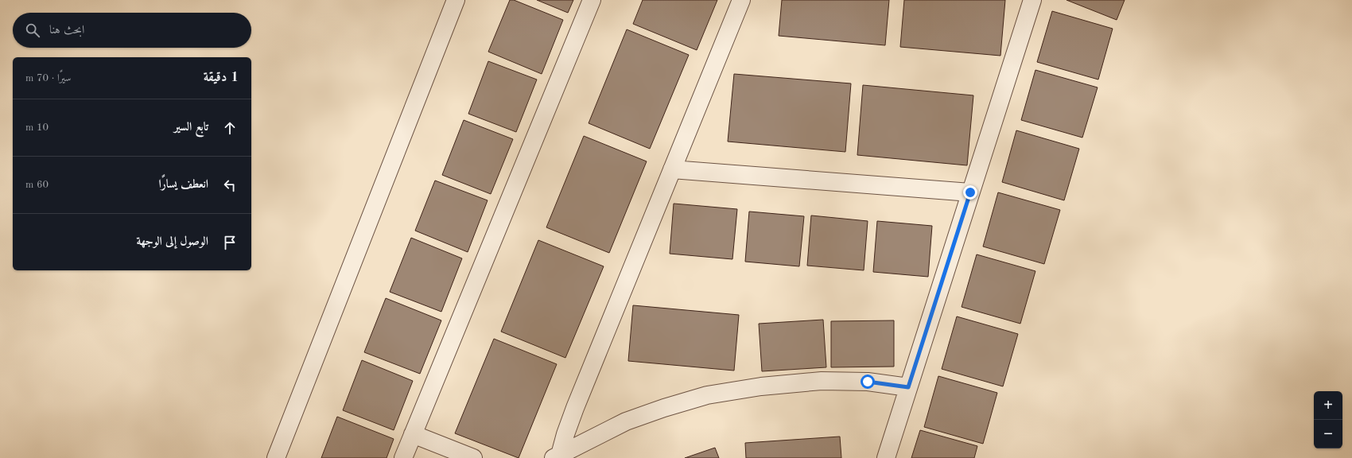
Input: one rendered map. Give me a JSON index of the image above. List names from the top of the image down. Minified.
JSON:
{"page":{"search":"ابحث هنا","heading":["1 دقيقة","سيرًا · 70 m"],"list":[["تابع السير","10 m"],["انعطف يسارًا","60 m"],"الوصول إلى الوجهة"],"map_buttons":["+","−"]}}
